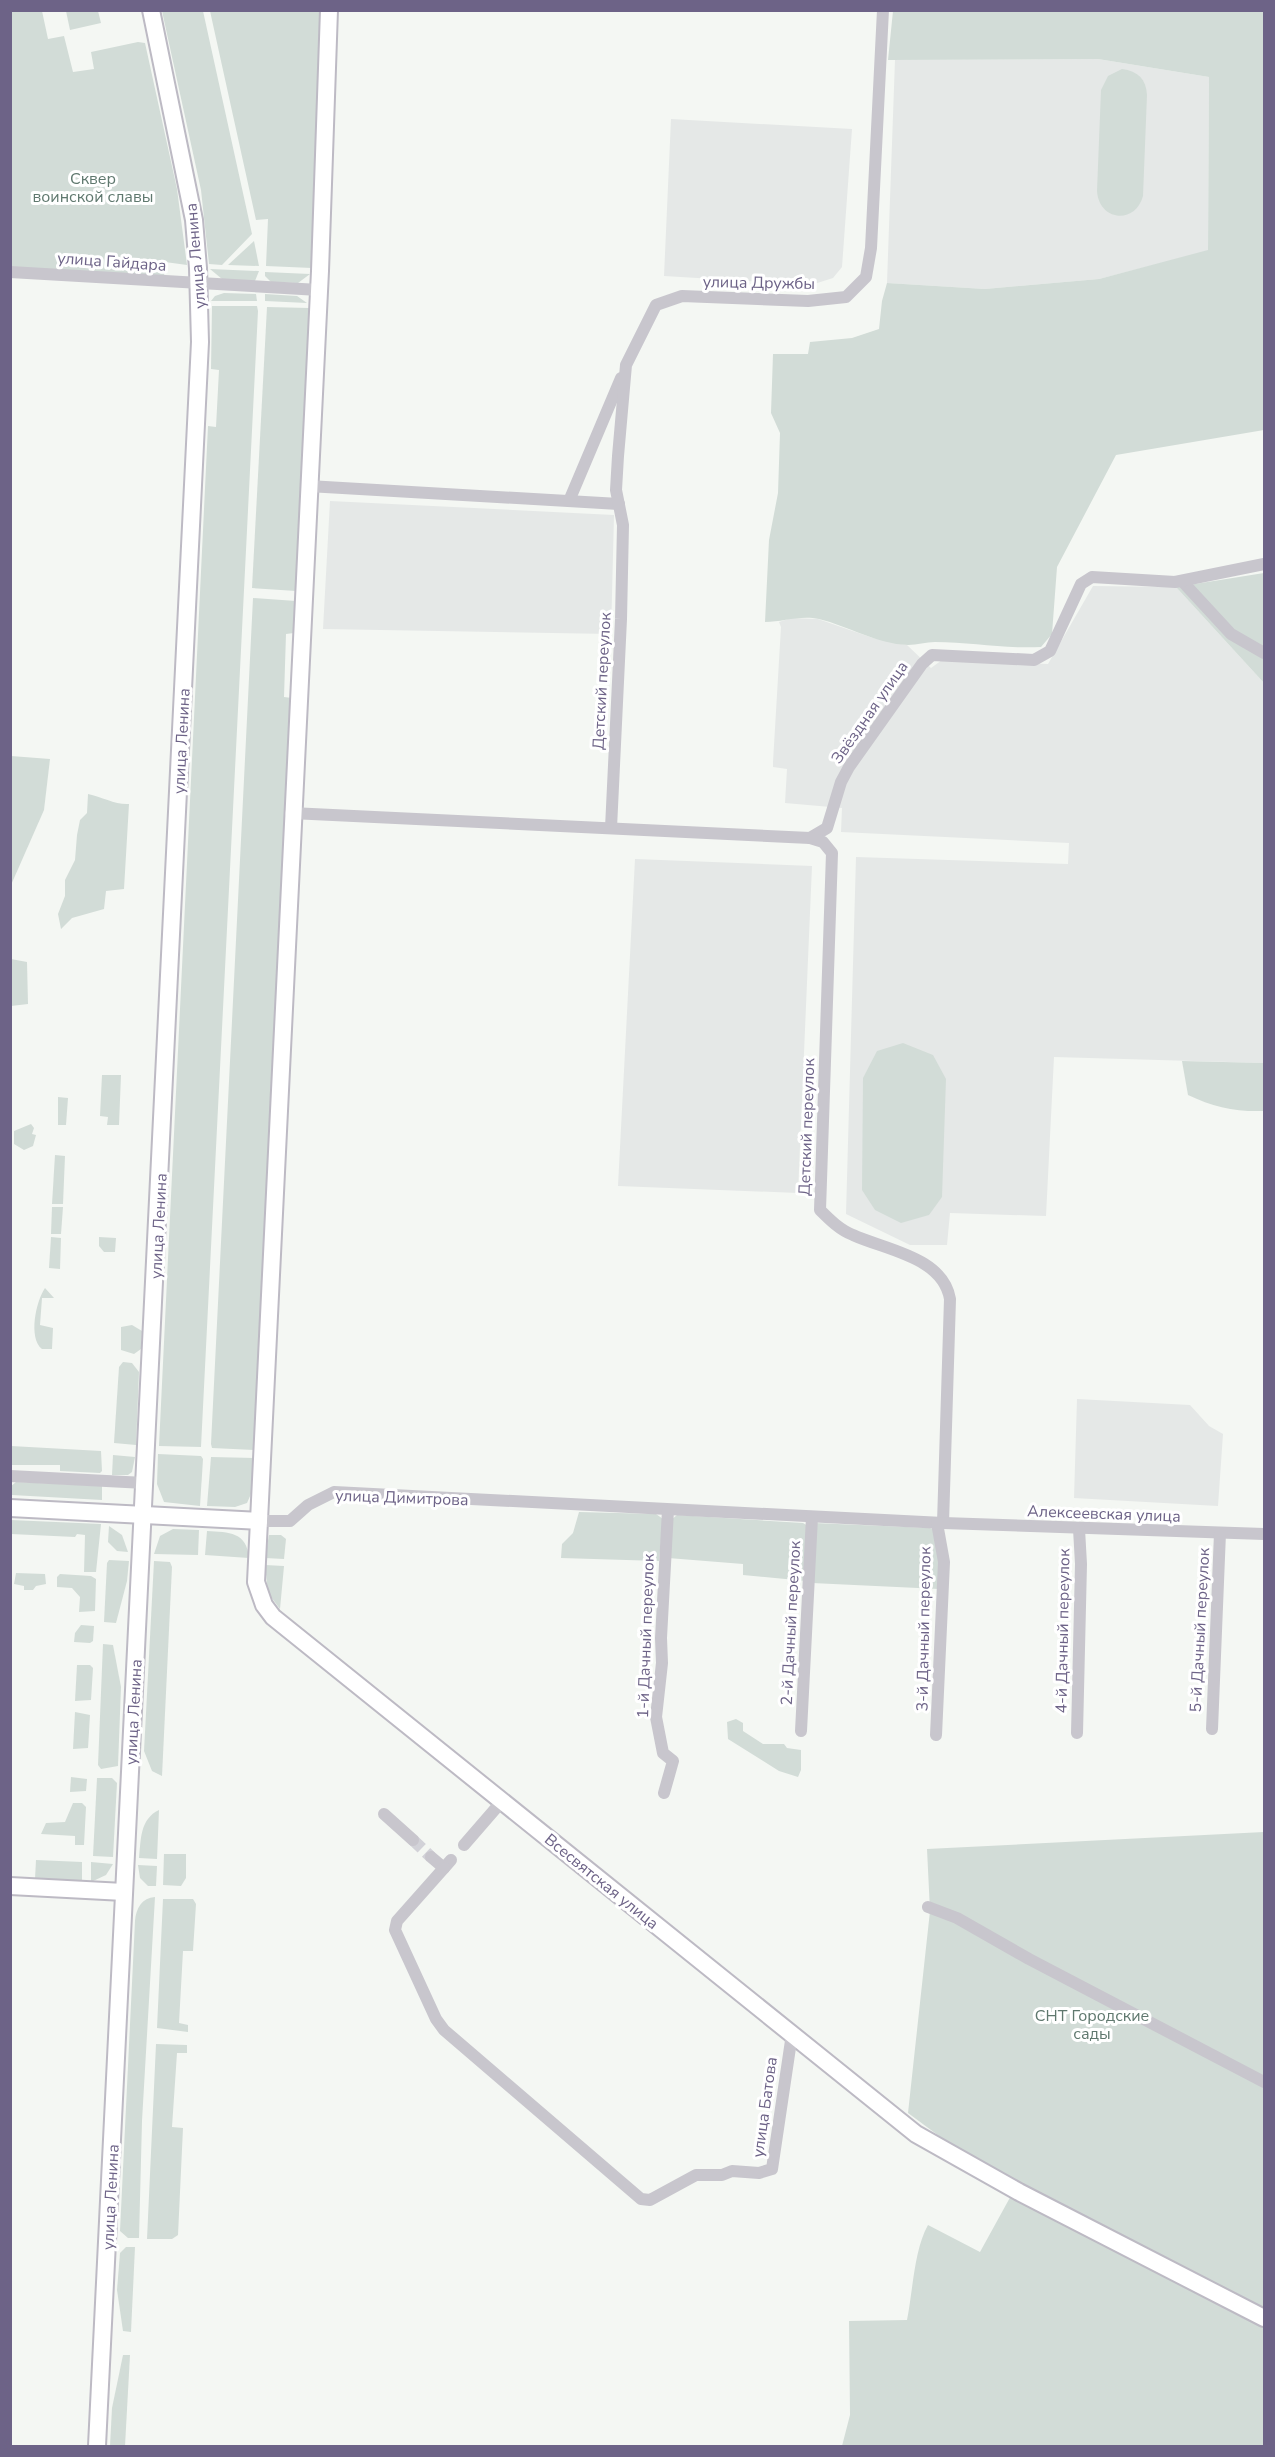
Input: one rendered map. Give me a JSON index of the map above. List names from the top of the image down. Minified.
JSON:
{"streets":{"street":["улица Ленина","улица Гайдара","улица Дружбы","Детский переулок","Звёздная улица","улица Димитрова","Алексеевская улица","2-й Дачный переулок","3-й Дачный переулок","5-й Дачный переулок","4-й Дачный переулок","1-й Дачный переулок","Всесвятская улица","улица Батова"]},"crossings":[["улица Ленина","улица Гайдара"],["улица Гайдара","Всесвятская улица"],["улица Дружбы","Детский переулок"],["Детский переулок","Звёздная улица"],["Детский переулок","Алексеевская улица"],["Детский переулок","3-й Дачный переулок"],["улица Димитрова","1-й Дачный переулок"],["улица Димитрова","Всесвятская улица"],["Алексеевская улица","3-й Дачный переулок"],["Алексеевская улица","5-й Дачный переулок"],["Алексеевская улица","4-й Дачный переулок"],["Всесвятская улица","улица Батова"]],"parks":["Сквер воинской славы","СНТ Городские сады"]}
